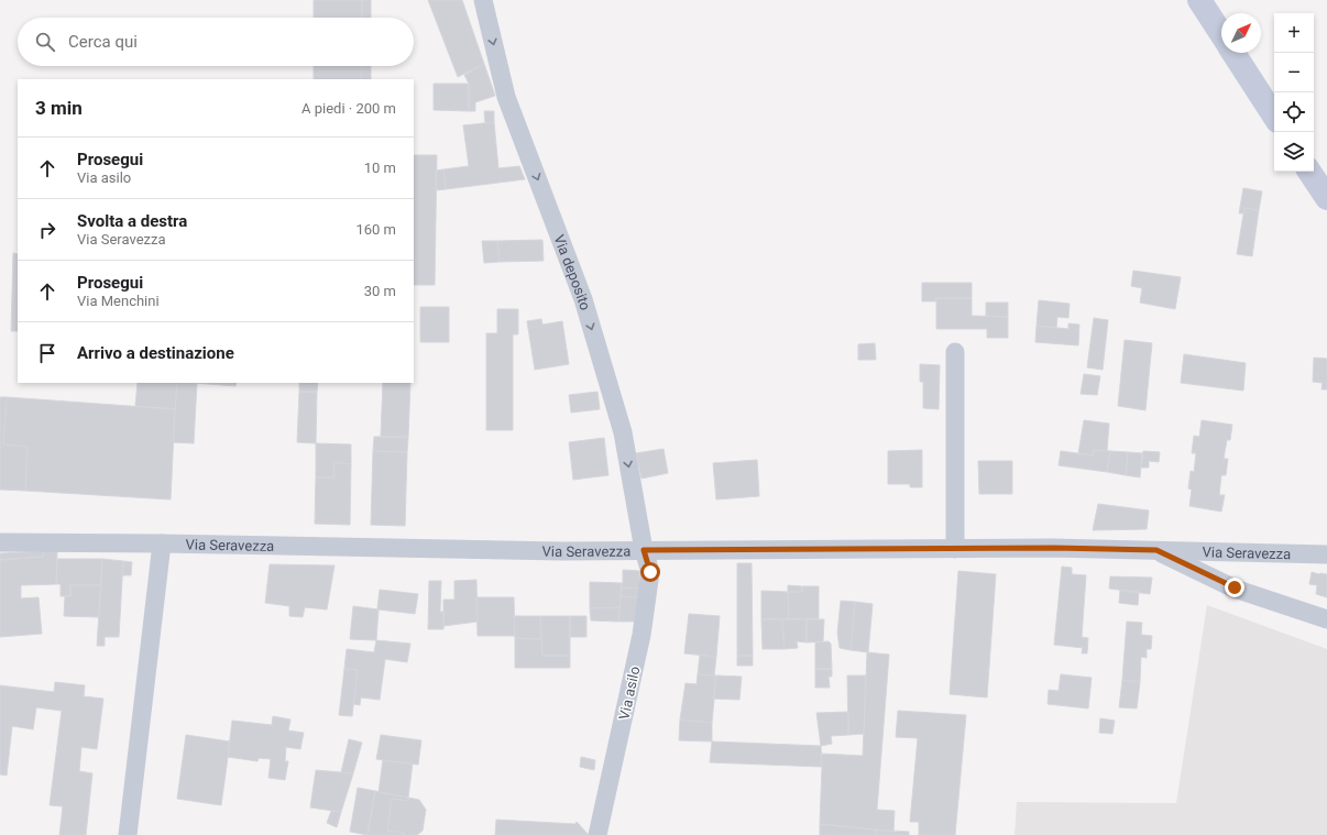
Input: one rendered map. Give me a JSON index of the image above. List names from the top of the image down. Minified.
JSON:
{"streets":{"street":["Via deposito","Via Seravezza","Via asilo"]},"crossings":[["Via deposito","Via Seravezza"],["Via deposito","Via asilo"],["Via Seravezza","Via asilo"]],"one_way":["Via deposito"],"north":"top right","page":{"map_buttons":["+","−"],"search":"Cerca qui","heading":["3 min","A piedi · 200 m"],"list":[["Prosegui","Via asilo","10 m"],["Svolta a destra","Via Seravezza","160 m"],["Prosegui","Via Menchini","30 m"],"Arrivo a destinazione"]}}
